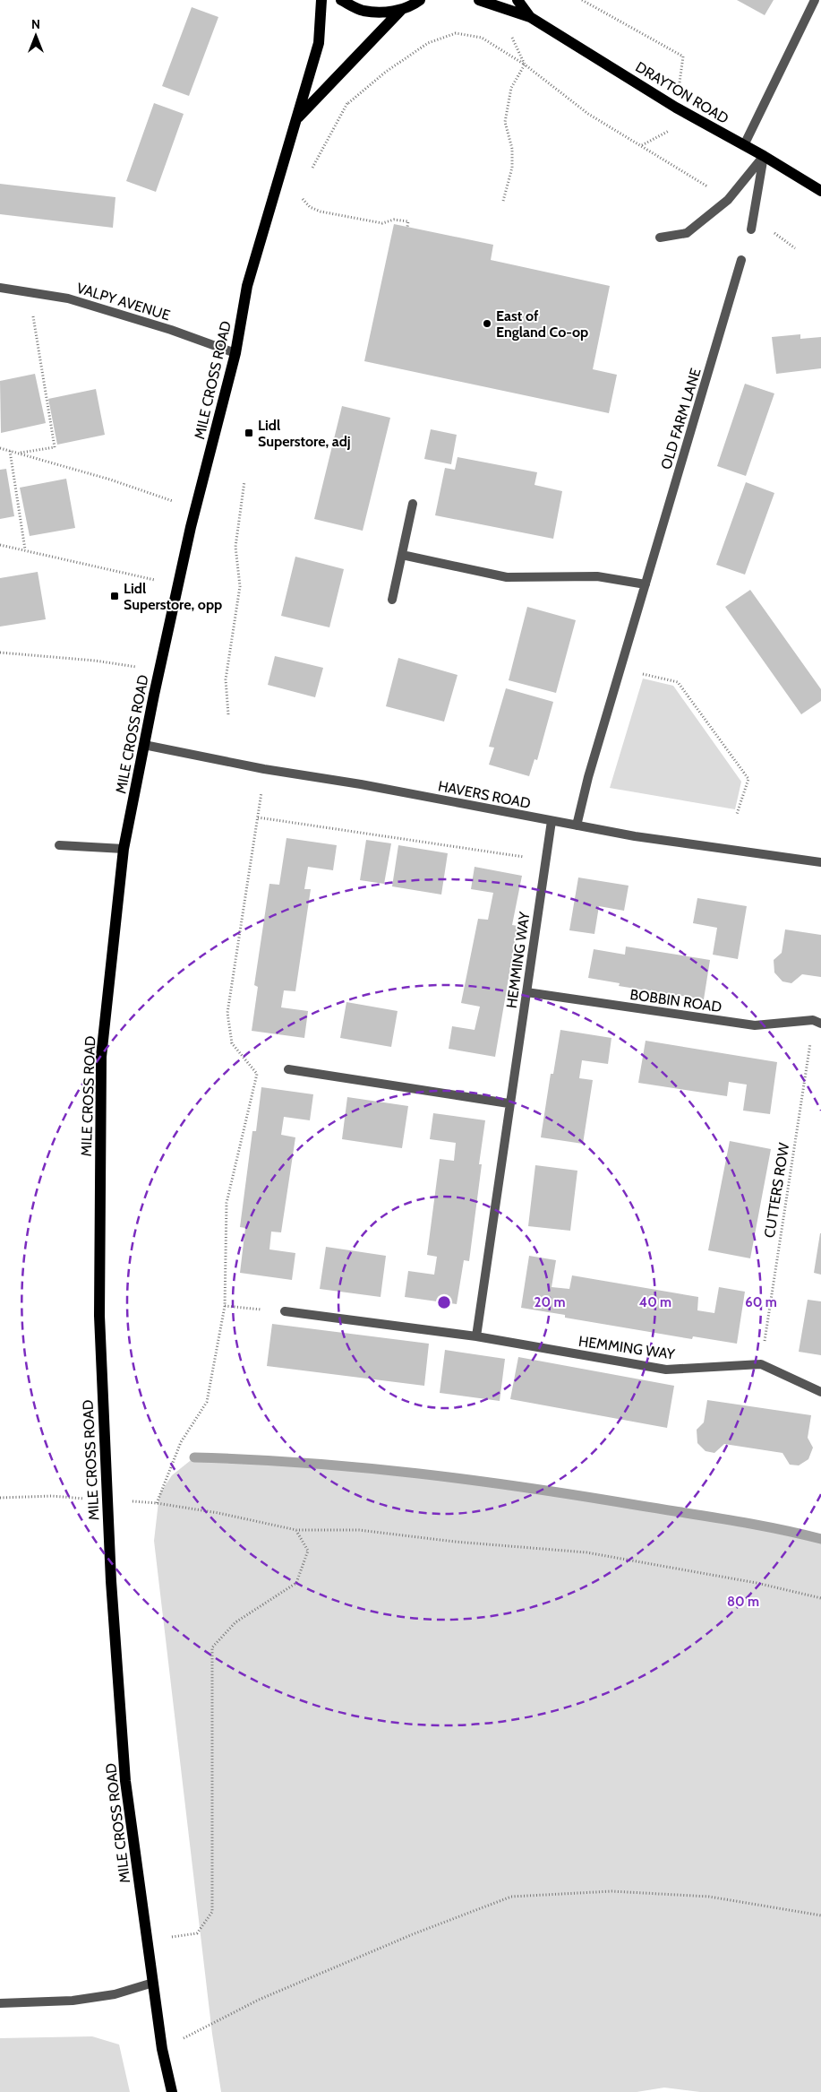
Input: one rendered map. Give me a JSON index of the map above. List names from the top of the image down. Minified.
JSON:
{"streets":{"main road":["DRAYTON ROAD","MILE CROSS ROAD"],"street":["VALPY AVENUE","OLD FARM LANE","HAVERS ROAD","HEMMING WAY","BOBBIN ROAD"],"path":["CUTTERS ROW"]},"crossings":[["VALPY AVENUE","MILE CROSS ROAD"],["MILE CROSS ROAD","HAVERS ROAD"],["OLD FARM LANE","HAVERS ROAD"],["HAVERS ROAD","HEMMING WAY"],["HEMMING WAY","BOBBIN ROAD"],["HEMMING WAY","CUTTERS ROW"],["BOBBIN ROAD","CUTTERS ROW"]],"places":{"other":["East of England Co-op"],"transit":["Lidl Superstore, adj","Lidl Superstore, opp"]},"north":"top","rings":["20 m","40 m","60 m","80 m"]}
